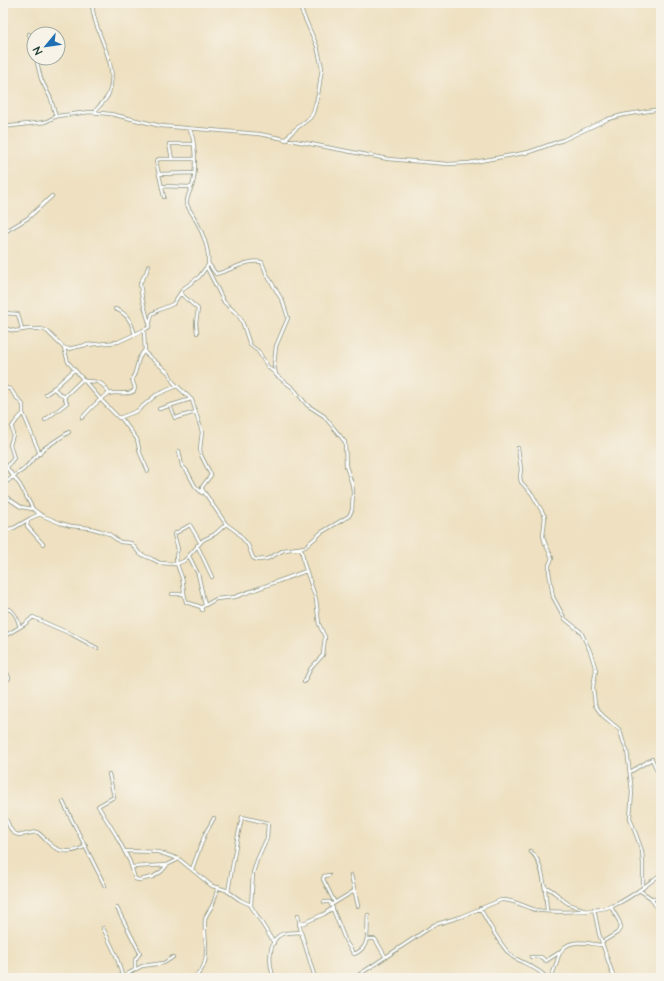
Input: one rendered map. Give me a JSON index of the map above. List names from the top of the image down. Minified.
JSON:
{"north":"bottom left"}
